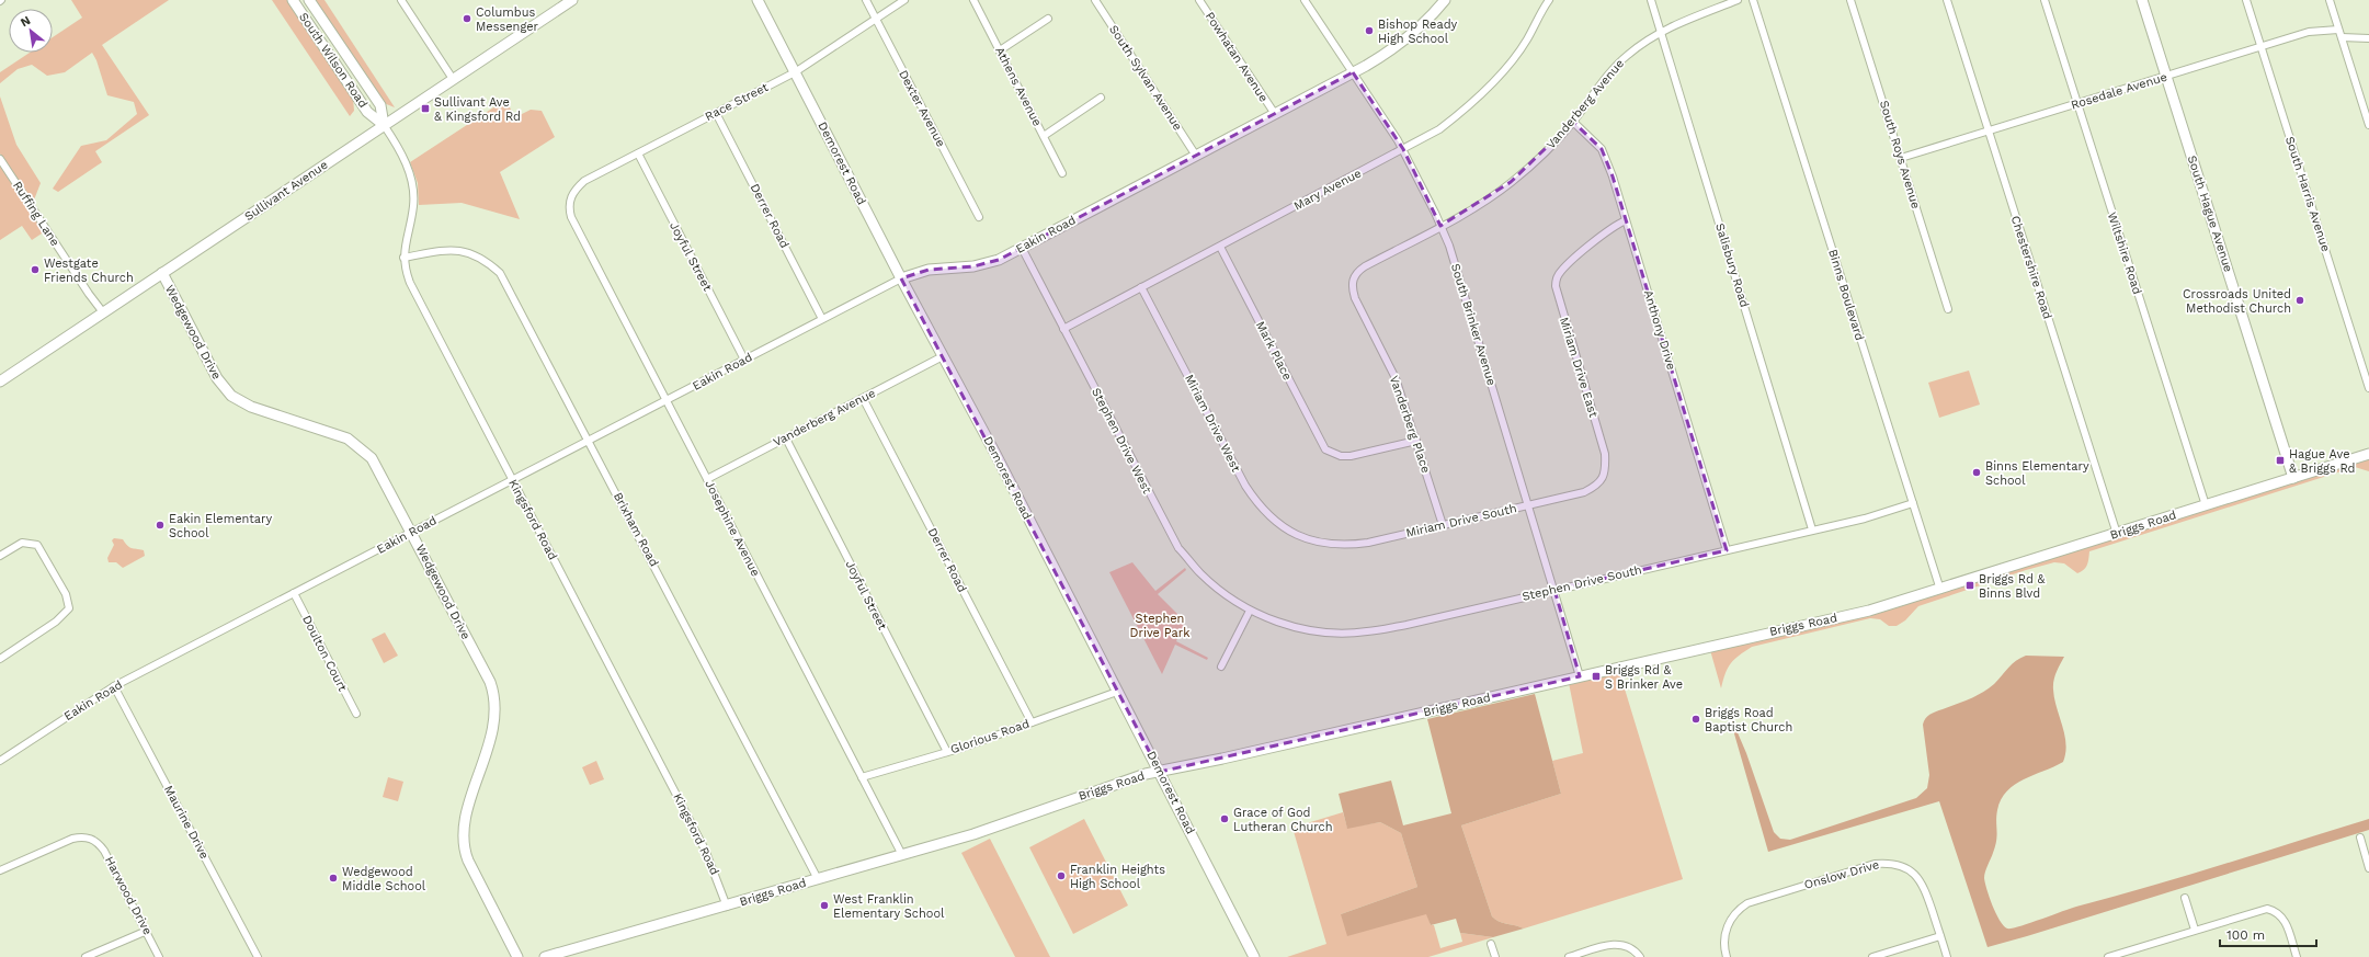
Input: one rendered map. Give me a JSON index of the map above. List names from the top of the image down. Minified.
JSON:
{"streets":{"street":["Powhatan Avenue","South Wilson Road","South Sylvan Avenue","Athens Avenue","Rosedale Avenue","Race Street","Vanderberg Avenue","Dexter Avenue","South Roys Avenue","Demorest Road","Mary Avenue","Sullivant Avenue","South Harris Avenue","Ruffing Lane","South Hague Avenue","Derrer Road","Eakin Road","Wiltshire Road","Joyful Street","Salisbury Road","Chestershire Road","Binns Boulevard","South Brinker Avenue","Anthony Drive","Wedgewood Drive","Mark Place","Miriam Drive East","Miriam Drive West","Vanderberg Place","Stephen Drive West","Kingsford Road","Miriam Drive South","Briggs Road","Josephine Avenue","Brixham Road","Stephen Drive South","Doulton Court","Glorious Road","Maurine Drive","Onslow Drive","Harwood Drive"]},"crossings":[["Powhatan Avenue","Eakin Road"],["South Wilson Road","Sullivant Avenue"],["South Wilson Road","Kingsford Road"],["South Sylvan Avenue","Eakin Road"],["Rosedale Avenue","South Roys Avenue"],["Rosedale Avenue","South Harris Avenue"],["Rosedale Avenue","South Hague Avenue"],["Rosedale Avenue","Wiltshire Road"],["Rosedale Avenue","Chestershire Road"],["Race Street","Dexter Avenue"],["Race Street","Demorest Road"],["Race Street","Derrer Road"],["Race Street","Joyful Street"],["Race Street","Josephine Avenue"],["Vanderberg Avenue","Demorest Road"],["Vanderberg Avenue","Derrer Road"],["Vanderberg Avenue","Joyful Street"],["Vanderberg Avenue","Salisbury Road"],["Vanderberg Avenue","South Brinker Avenue"],["Vanderberg Avenue","Anthony Drive"],["Vanderberg Avenue","Vanderberg Place"],["Vanderberg Avenue","Josephine Avenue"],["Demorest Road","Eakin Road"],["Demorest Road","Briggs Road"],["Demorest Road","Glorious Road"],["Mary Avenue","South Brinker Avenue"],["Mary Avenue","Mark Place"],["Mary Avenue","Miriam Drive West"],["Mary Avenue","Stephen Drive West"],["Sullivant Avenue","Ruffing Lane"],["Sullivant Avenue","Wedgewood Drive"],["Sullivant Avenue","Kingsford Road"],["South Hague Avenue","Briggs Road"],["Derrer Road","Eakin Road"],["Derrer Road","Glorious Road"],["Eakin Road","Joyful Street"],["Eakin Road","South Brinker Avenue"],["Eakin Road","Wedgewood Drive"],["Eakin Road","Stephen Drive West"],["Eakin Road","Kingsford Road"],["Eakin Road","Josephine Avenue"],["Eakin Road","Brixham Road"],["Eakin Road","Doulton Court"],["Eakin Road","Maurine Drive"],["Wiltshire Road","Briggs Road"],["Joyful Street","Glorious Road"],["Salisbury Road","Stephen Drive South"],["Chestershire Road","Briggs Road"],["Binns Boulevard","Briggs Road"],["Binns Boulevard","Stephen Drive South"],["South Brinker Avenue","Miriam Drive South"],["South Brinker Avenue","Briggs Road"],["South Brinker Avenue","Stephen Drive South"],["Anthony Drive","Miriam Drive East"],["Anthony Drive","Stephen Drive South"],["Mark Place","Vanderberg Place"],["Miriam Drive East","Miriam Drive South"],["Miriam Drive West","Miriam Drive South"],["Vanderberg Place","Miriam Drive South"],["Stephen Drive West","Stephen Drive South"],["Kingsford Road","Briggs Road"],["Kingsford Road","Brixham Road"],["Briggs Road","Josephine Avenue"],["Briggs Road","Brixham Road"],["Josephine Avenue","Glorious Road"]],"parks":["Stephen Drive Park"],"places":{"other":["Columbus Messenger","Bishop Ready High School","Westgate Friends Church","Crossroads United Methodist Church","Binns Elementary School","Eakin Elementary School","Briggs Road Baptist Church","Grace of God Lutheran Church","Franklin Heights High School","Wedgewood Middle School","West Franklin Elementary School"],"transit":["Sullivant Ave & Kingsford Rd","Hague Ave & Briggs Rd","Briggs Rd & Binns Blvd","Briggs Rd & S Brinker Ave"]},"scale_bar":"100 m","north":"top left"}
